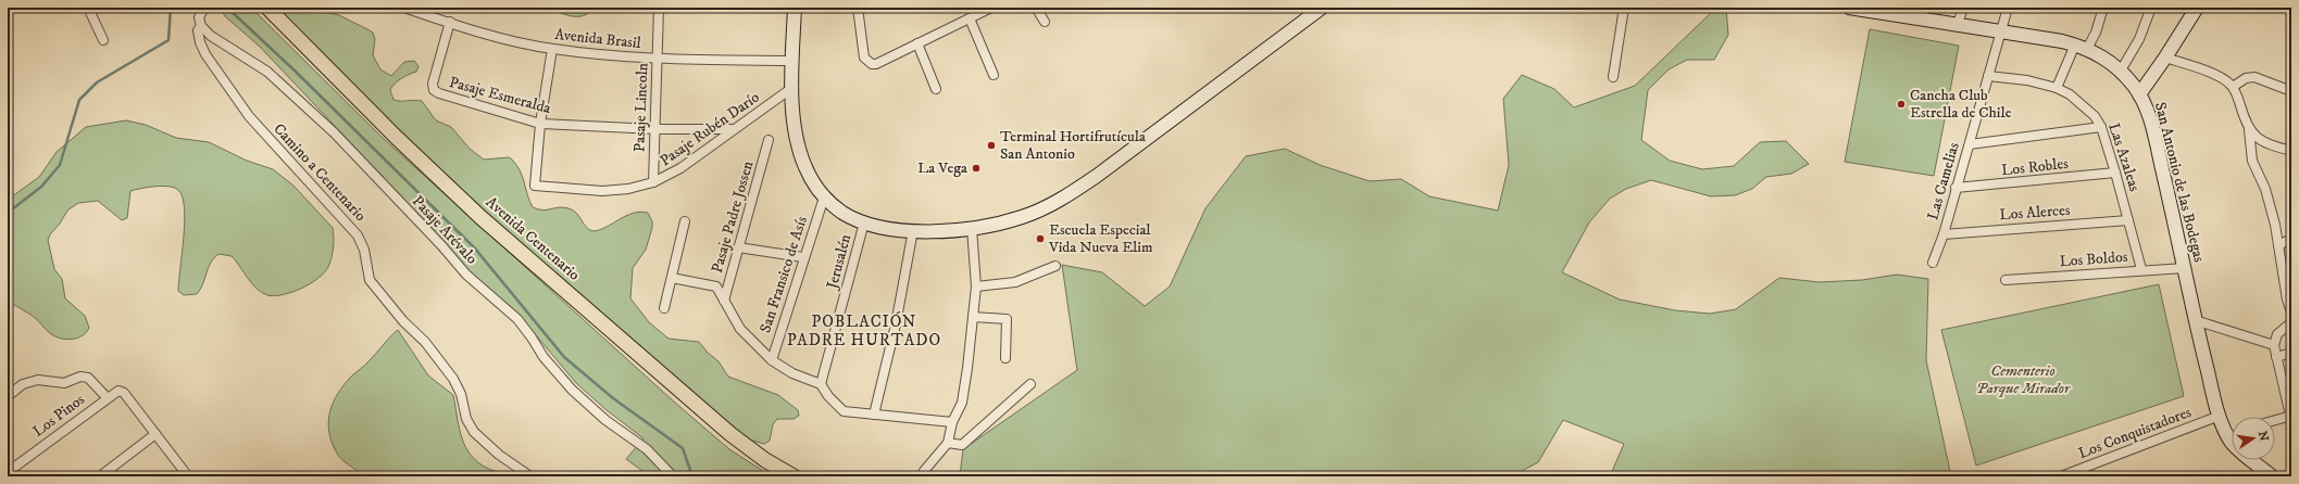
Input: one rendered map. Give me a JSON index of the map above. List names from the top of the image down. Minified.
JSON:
{"streets":{"main road":["Avenida Centenario"],"street":["Avenida Brasil","Pasaje Esmeralda","Pasaje Lincoln","Pasaje Rubén Darío","Las Azaleas","Los Robles","Camino a Centenario","Las Camelias","San Antonio de las Bodegas","Los Alerces","Pasaje Padre Jossen","Pasaje Arévalo","Los Boldos","Jerusalén","San Fransico de Asís","Los Pinos","Los Conquistadores"]},"crossings":[["Avenida Brasil","Pasaje Esmeralda"],["Avenida Brasil","Pasaje Lincoln"],["Pasaje Esmeralda","Pasaje Lincoln"],["Pasaje Esmeralda","Pasaje Rubén Darío"],["Pasaje Lincoln","Pasaje Rubén Darío"],["Las Azaleas","Los Robles"],["Las Azaleas","Las Camelias"],["Las Azaleas","Los Alerces"],["Las Azaleas","Los Boldos"],["Los Robles","Las Camelias"],["Camino a Centenario","Pasaje Arévalo"],["Las Camelias","San Antonio de las Bodegas"],["Las Camelias","Los Alerces"],["San Antonio de las Bodegas","Los Boldos"],["San Antonio de las Bodegas","Los Conquistadores"]],"districts":["POBLACIÓN PADRE HURTADO"],"parks":["Cementerio Parque Mirador"],"places":["Cancha Club Estrella de Chile","Terminal Hortifrutícula San Antonio","La Vega","Escuela Especial Vida Nueva Elim"],"north":"right"}
